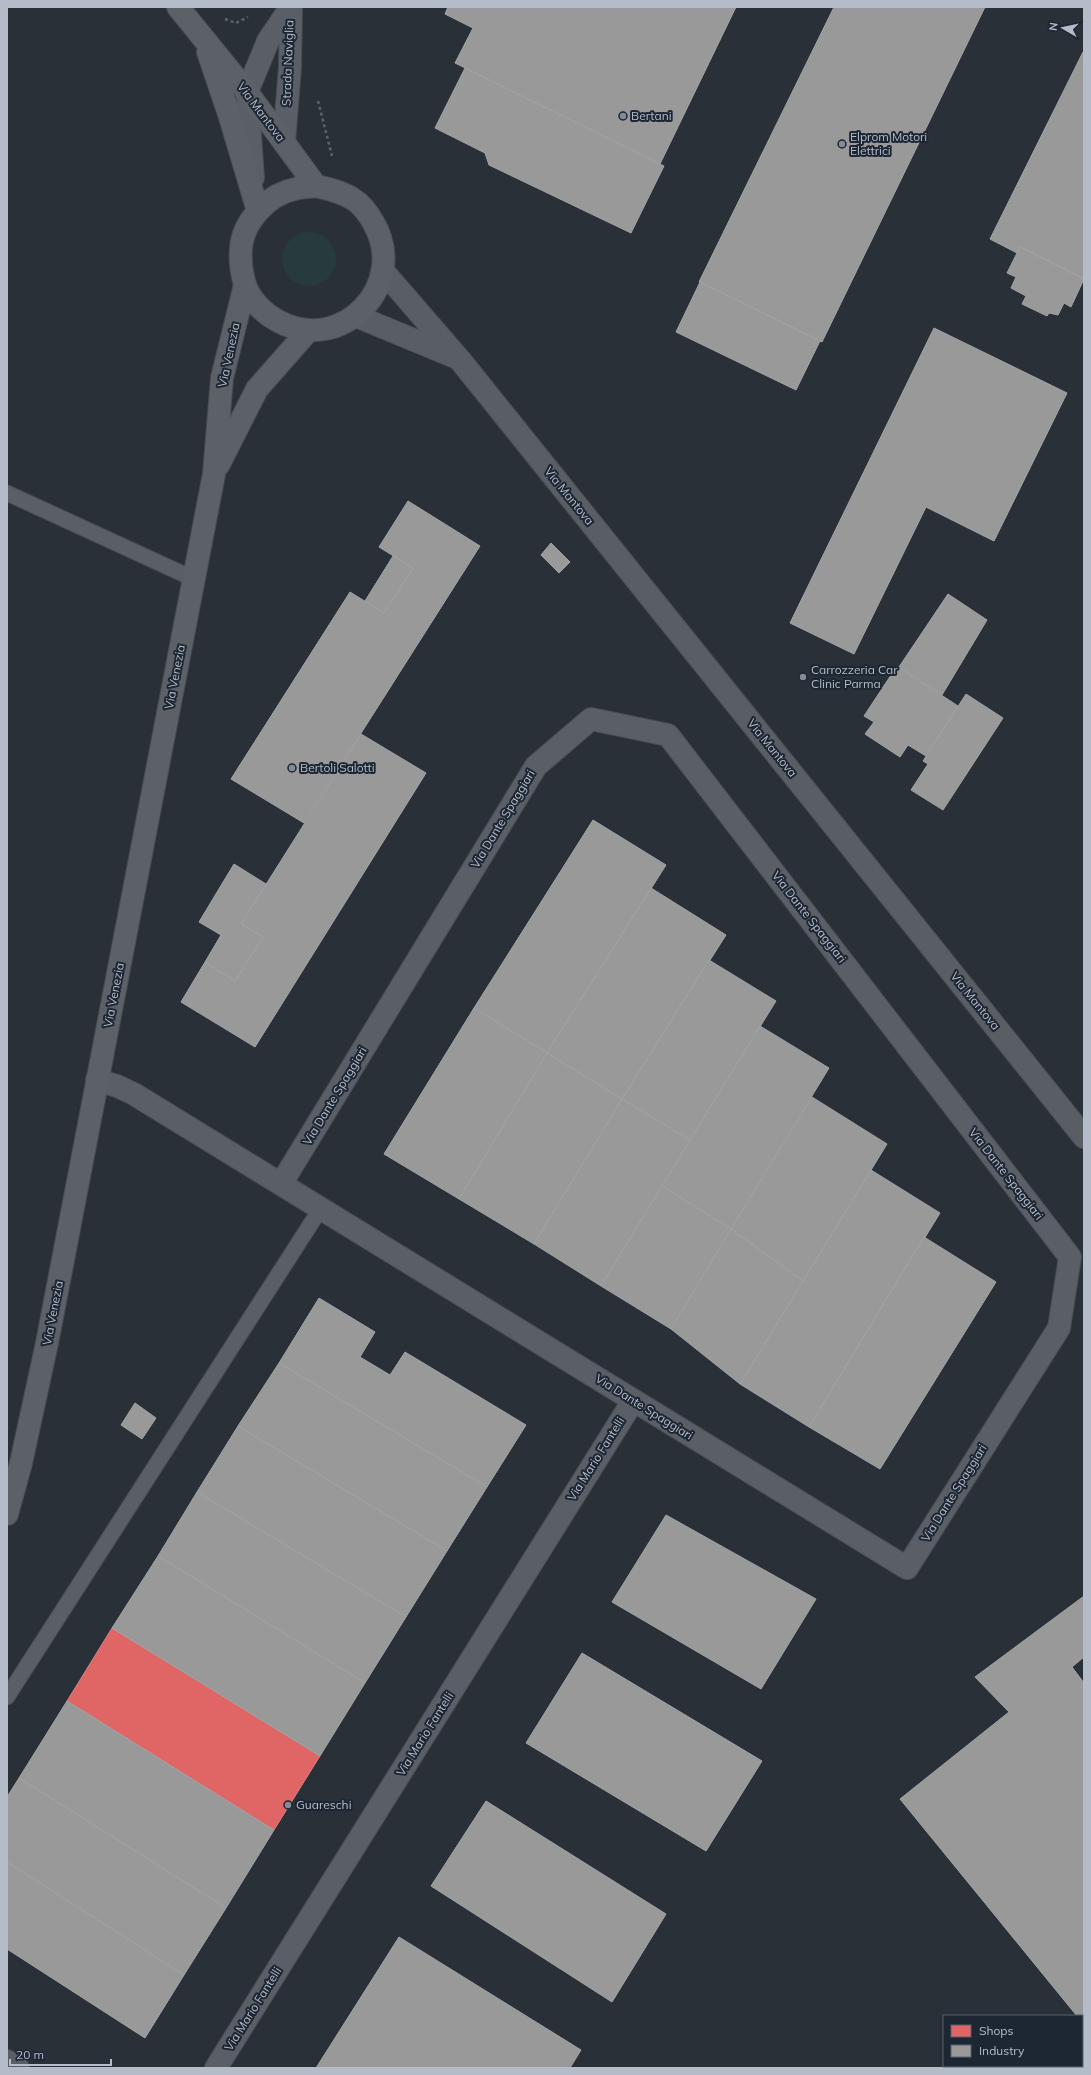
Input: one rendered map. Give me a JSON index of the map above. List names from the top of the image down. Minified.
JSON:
{"streets":{"main road":["Via Mantova","Via Venezia"],"street":["Strada Naviglia","Via Dante Spaggiari","Via Mario Fantelli"]},"crossings":[["Strada Naviglia","Via Mantova"],["Via Venezia","Via Dante Spaggiari"],["Via Dante Spaggiari","Via Mario Fantelli"]],"places":["Bertani","Elprom Motori Elettrici","Carrozzeria Car Clinic Parma","Bertoli Salotti","Guareschi"],"legend":["Shops","Industry"],"scale_bar":"20 m","north":"left"}
